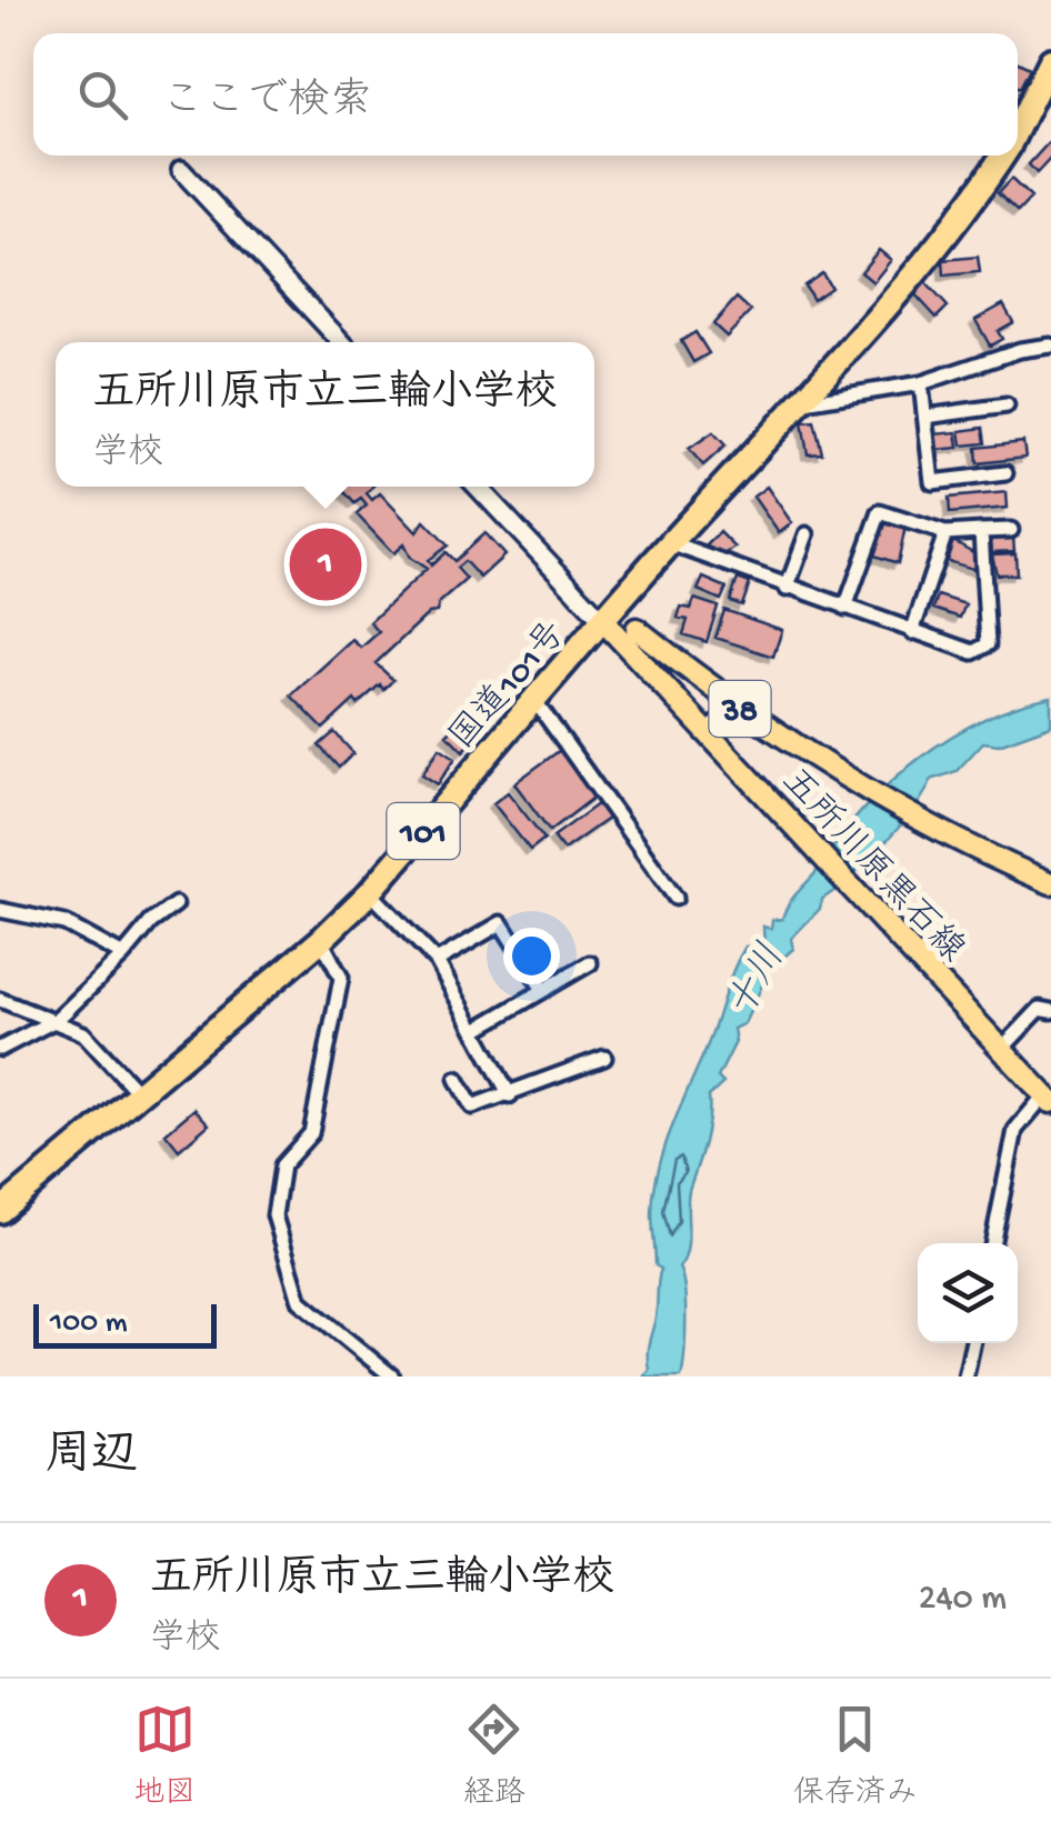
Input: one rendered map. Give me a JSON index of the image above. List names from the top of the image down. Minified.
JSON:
{"streets":{"highway":["国道101号","101"],"main road":["38","五所川原黒石線"]},"crossings":[["国道101号","五所川原黒石線"]],"water":["十川"],"scale_bar":"100 m","page":{"search":"ここで検索","popup":["五所川原市立三輪小学校","学校"],"pins":"1","scale":"100 m","heading":"周辺","list":[{"mark":"1","name":"五所川原市立三輪小学校","note":"学校","value":"240 m"}],"nav":["地図","経路","保存済み"]}}
